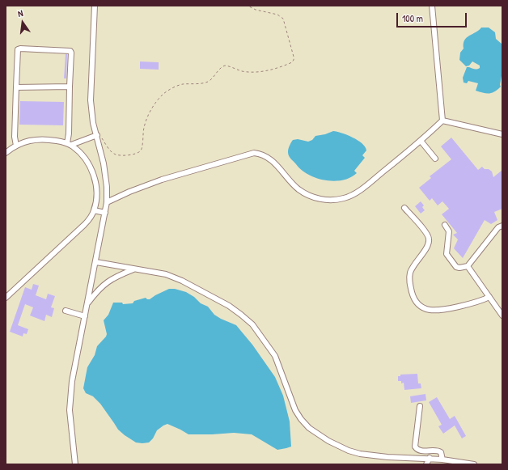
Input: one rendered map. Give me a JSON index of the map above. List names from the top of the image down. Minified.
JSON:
{"scale_bar":"100 m","north":"top"}
